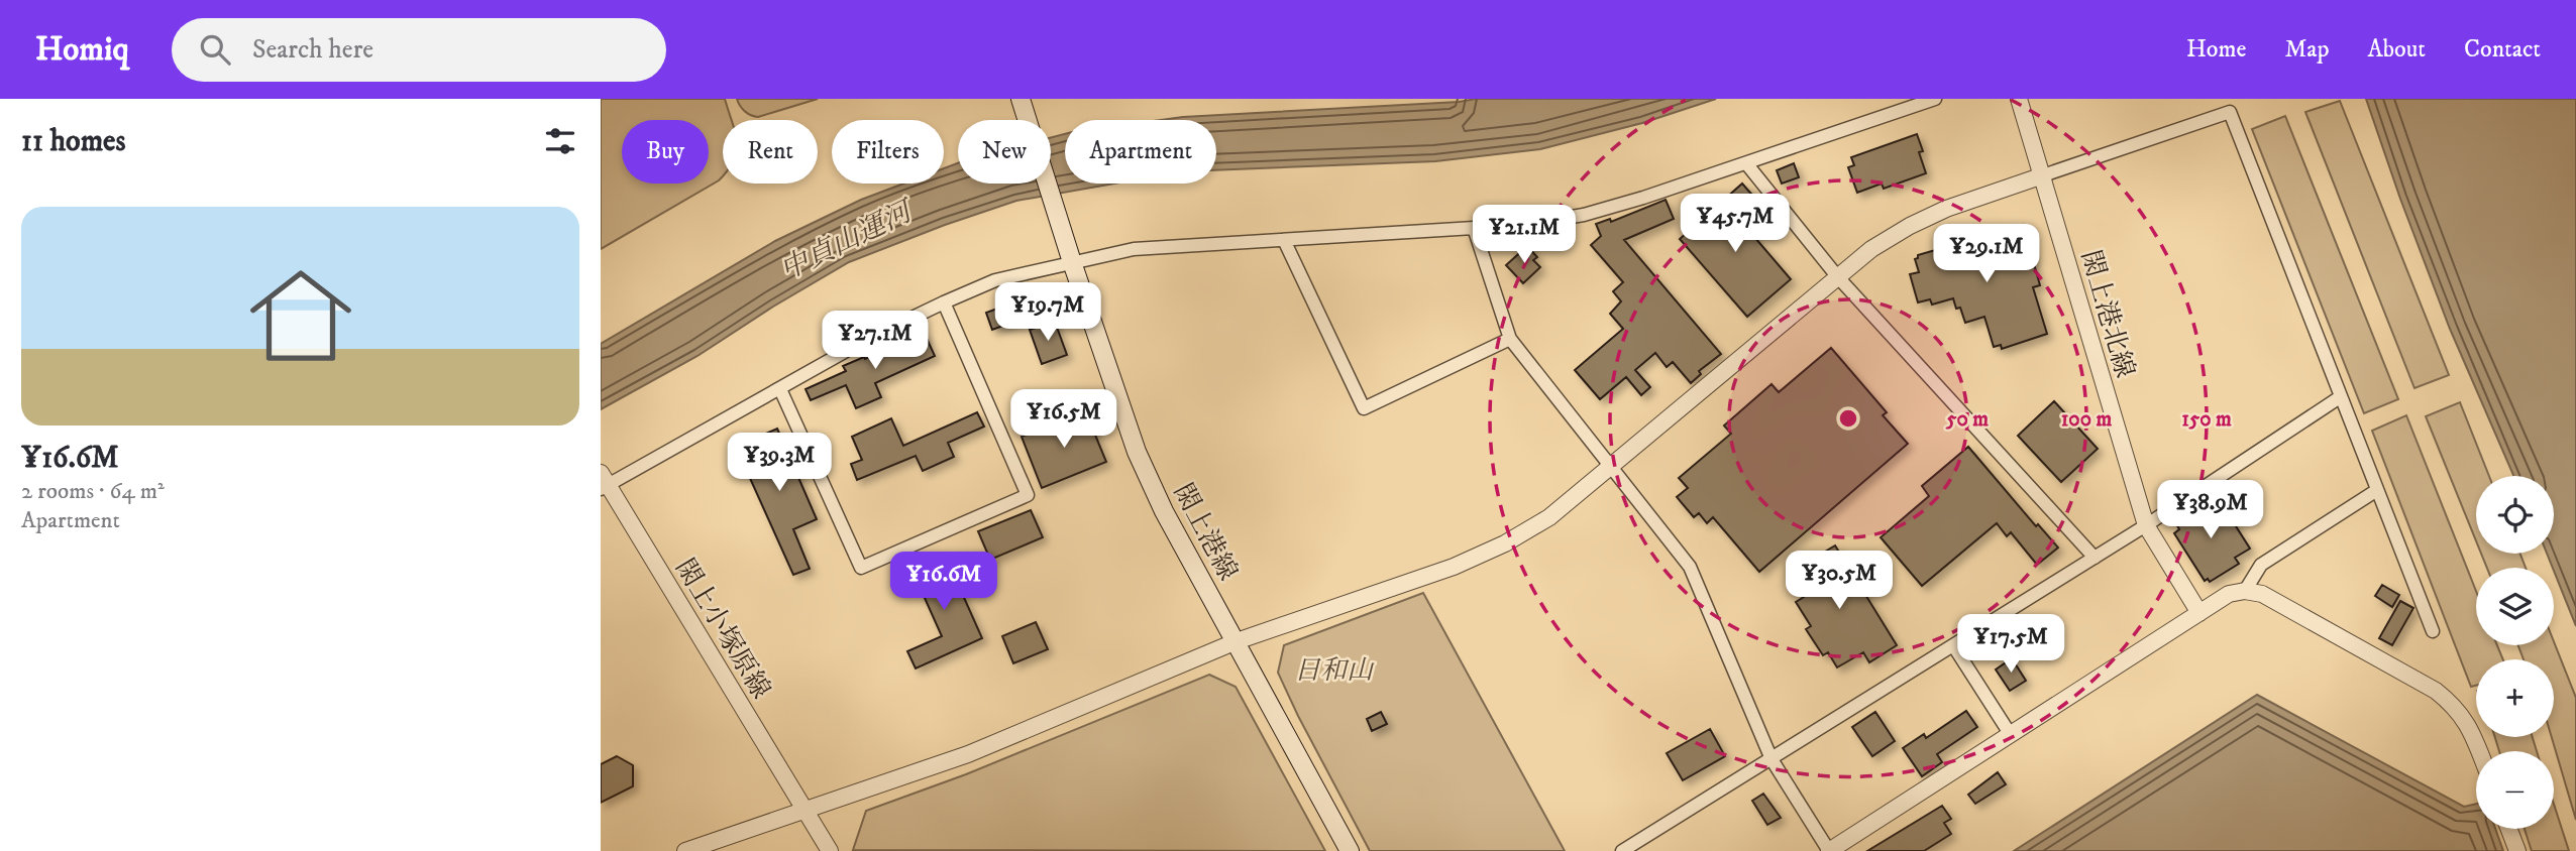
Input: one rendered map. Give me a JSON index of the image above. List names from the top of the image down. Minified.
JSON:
{"streets":{"main road":["閖上港線"],"street":["閖上港北線","閖上小塚原線"]},"water":["中貞山運河"],"parks":["日和山"],"page":{"header":"Homiq","search":"Search here","nav":["Home","Map","About","Contact"],"heading":"11 homes","chip":["Buy","Rent","Filters","New","Apartment"],"list":[{"name":"¥16.6M","note":"2 rooms · 64 m² · Apartment"}],"price":["¥45.7M","¥21.1M","¥29.1M","¥19.7M","¥27.1M","¥16.5M","¥39.3M","¥38.9M","¥30.5M","¥16.6M","¥17.5M"],"map_buttons":["+","−"]},"rings":["50 m","100 m","150 m"]}
